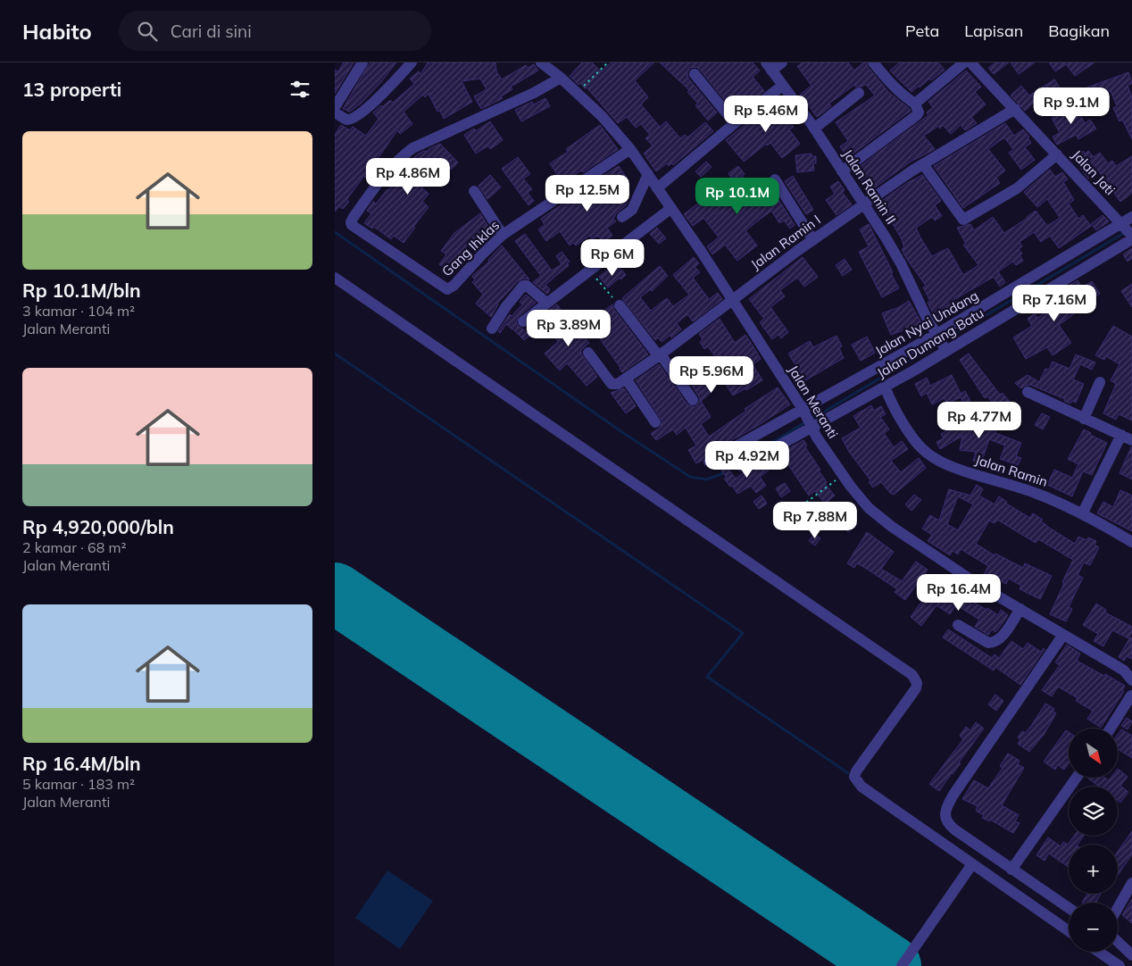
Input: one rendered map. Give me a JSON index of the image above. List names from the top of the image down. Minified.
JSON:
{"streets":{"street":["Jalan Jati","Jalan Ramin II","Jalan Ramin I","Gang Ihklas","Jalan Nyai Undang","Jalan Dumang Batu","Jalan Meranti","Jalan Ramin"]},"crossings":[["Jalan Jati","Jalan Ramin I"],["Jalan Jati","Jalan Nyai Undang"],["Jalan Jati","Jalan Dumang Batu"],["Jalan Ramin II","Jalan Ramin I"],["Jalan Ramin II","Jalan Nyai Undang"],["Jalan Ramin II","Jalan Dumang Batu"],["Jalan Ramin I","Jalan Meranti"],["Gang Ihklas","Jalan Meranti"],["Jalan Nyai Undang","Jalan Dumang Batu"],["Jalan Nyai Undang","Jalan Meranti"],["Jalan Dumang Batu","Jalan Meranti"],["Jalan Dumang Batu","Jalan Ramin"]],"north":"bottom right","page":{"header":"Habito","search":"Cari di sini","nav":["Peta","Lapisan","Bagikan"],"heading":"13 properti","price":["Rp 9.1M","Rp 5.46M","Rp 4.86M","Rp 12.5M","Rp 10.1M","Rp 6M","Rp 7.16M","Rp 3.89M","Rp 5.96M","Rp 4.77M","Rp 4.92M","Rp 7.88M","Rp 16.4M"],"list":[{"name":"Rp 10.1M/bln","note":"3 kamar · 104 m² · Jalan Meranti"},{"name":"Rp 4,920,000/bln","note":"2 kamar · 68 m² · Jalan Meranti"},{"name":"Rp 16.4M/bln","note":"5 kamar · 183 m² · Jalan Meranti"}],"map_buttons":["+","−"]}}
